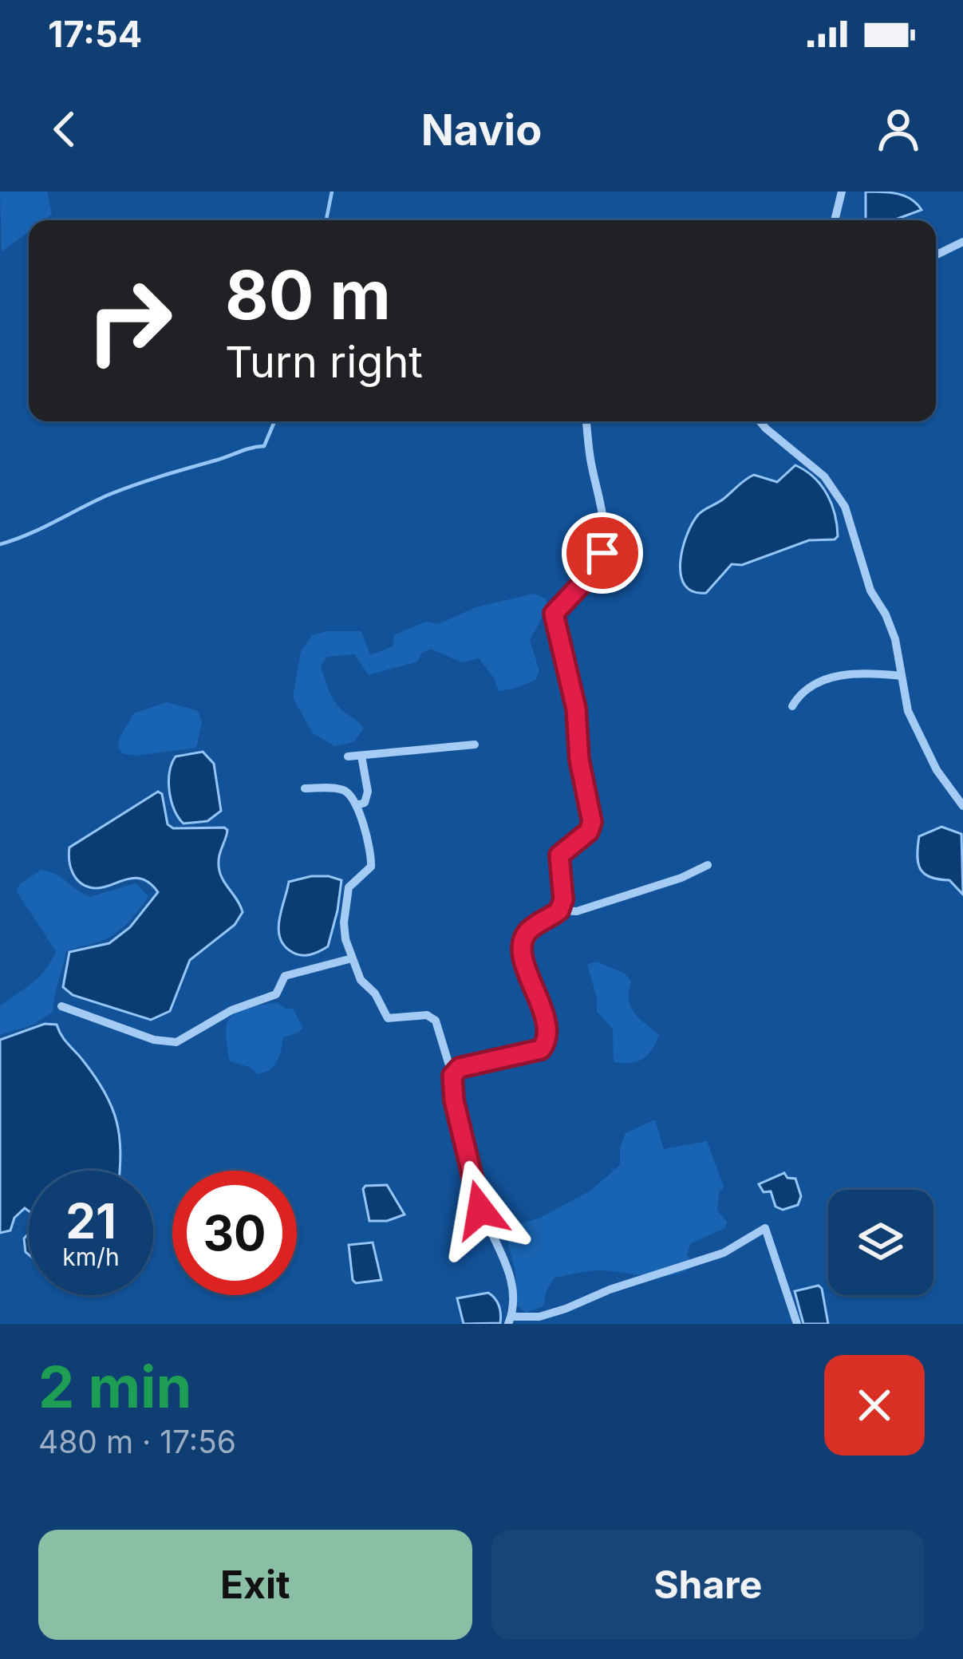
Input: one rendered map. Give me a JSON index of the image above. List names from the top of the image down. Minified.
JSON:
{"page":{"status":"17:54","header":"Navio","turn":["80 m","Turn right"],"speed":"21 km/h","limit":"30","heading":["2 min","480 m · 17:56"],"buttons":["Exit","Share"]}}
